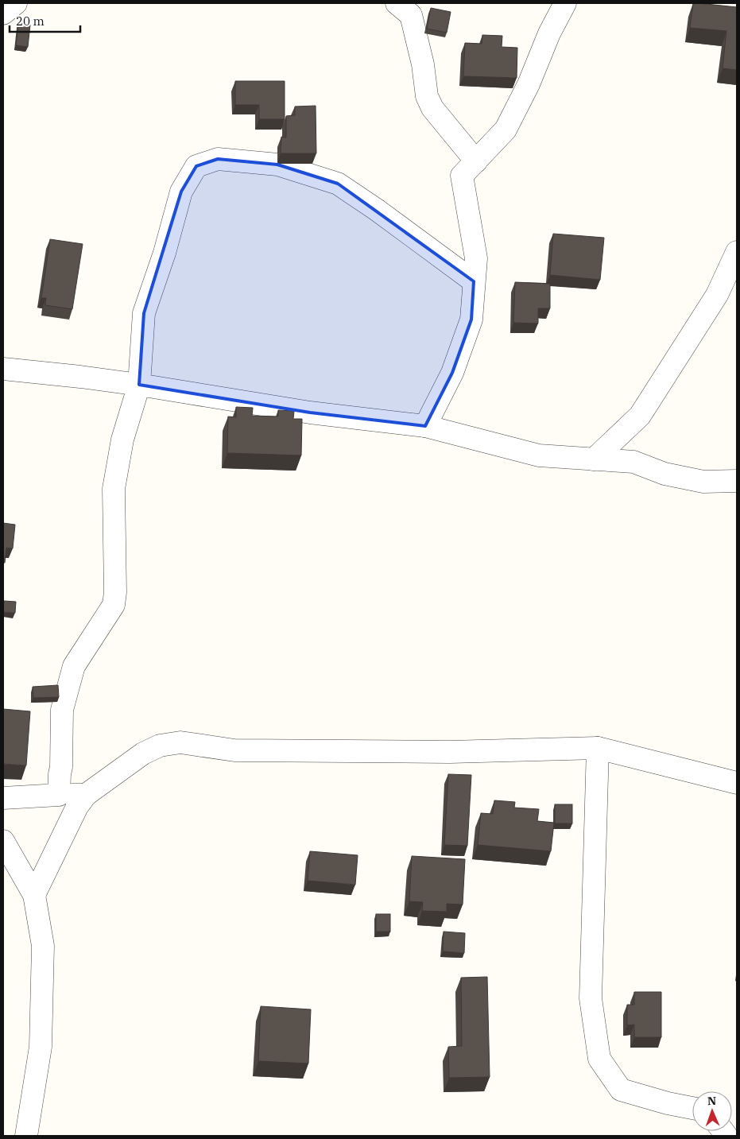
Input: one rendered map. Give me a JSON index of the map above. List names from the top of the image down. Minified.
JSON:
{"scale_bar":"20 m","north":"top"}
